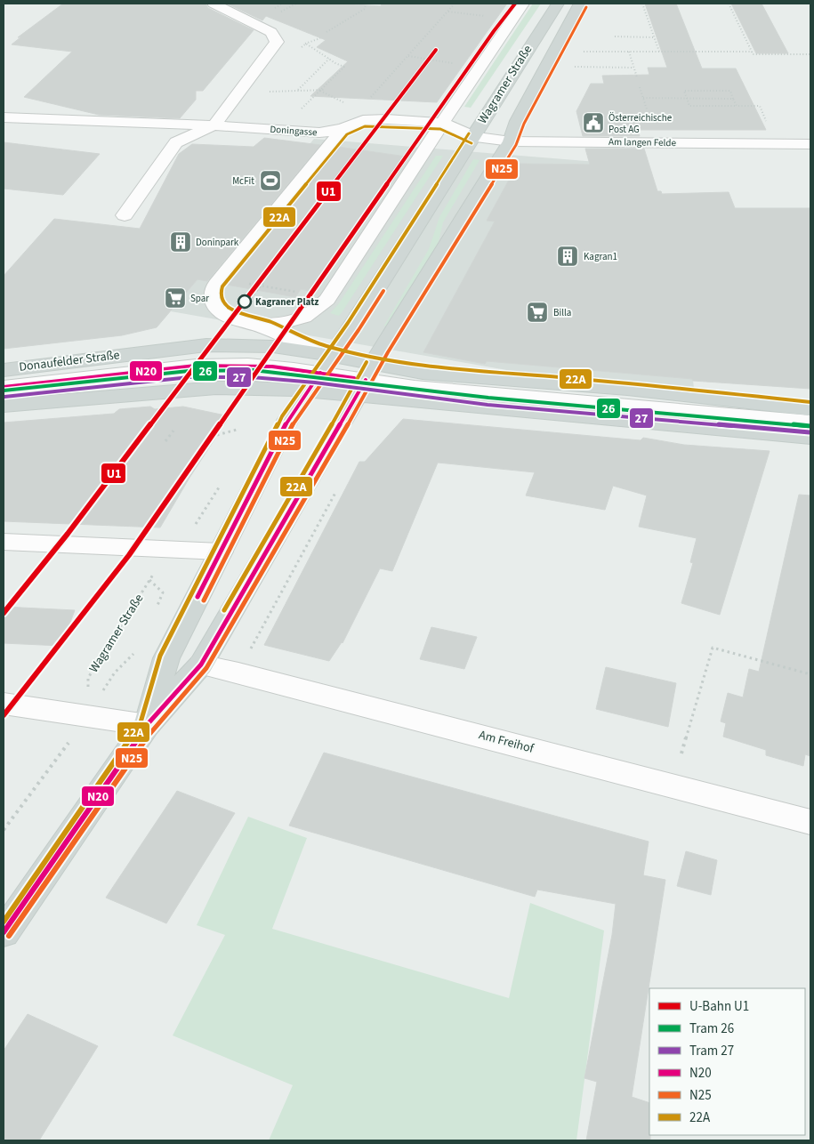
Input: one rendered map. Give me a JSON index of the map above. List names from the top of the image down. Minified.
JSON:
{"streets":{"main road":["Wagramer Straße","Donaufelder Straße"],"street":["Doningasse","Am langen Felde","Am Freihof"]},"crossings":[["Wagramer Straße","Doningasse"],["Wagramer Straße","Am langen Felde"],["Wagramer Straße","Donaufelder Straße"],["Wagramer Straße","Am Freihof"],["Doningasse","Am langen Felde"]],"places":{"public building":["Österreichische Post AG"],"sports":["McFit"],"building":["Doninpark","Kagran1"],"supermarket":["Spar","Billa"],"other":["Kagraner Platz"]},"lines":["metro line U1","transit line N25","transit line 22A","transit line N20","tram line 26","tram line 27"],"legend":["U-Bahn U1","Tram 26","Tram 27","N20","N25","22A"]}
